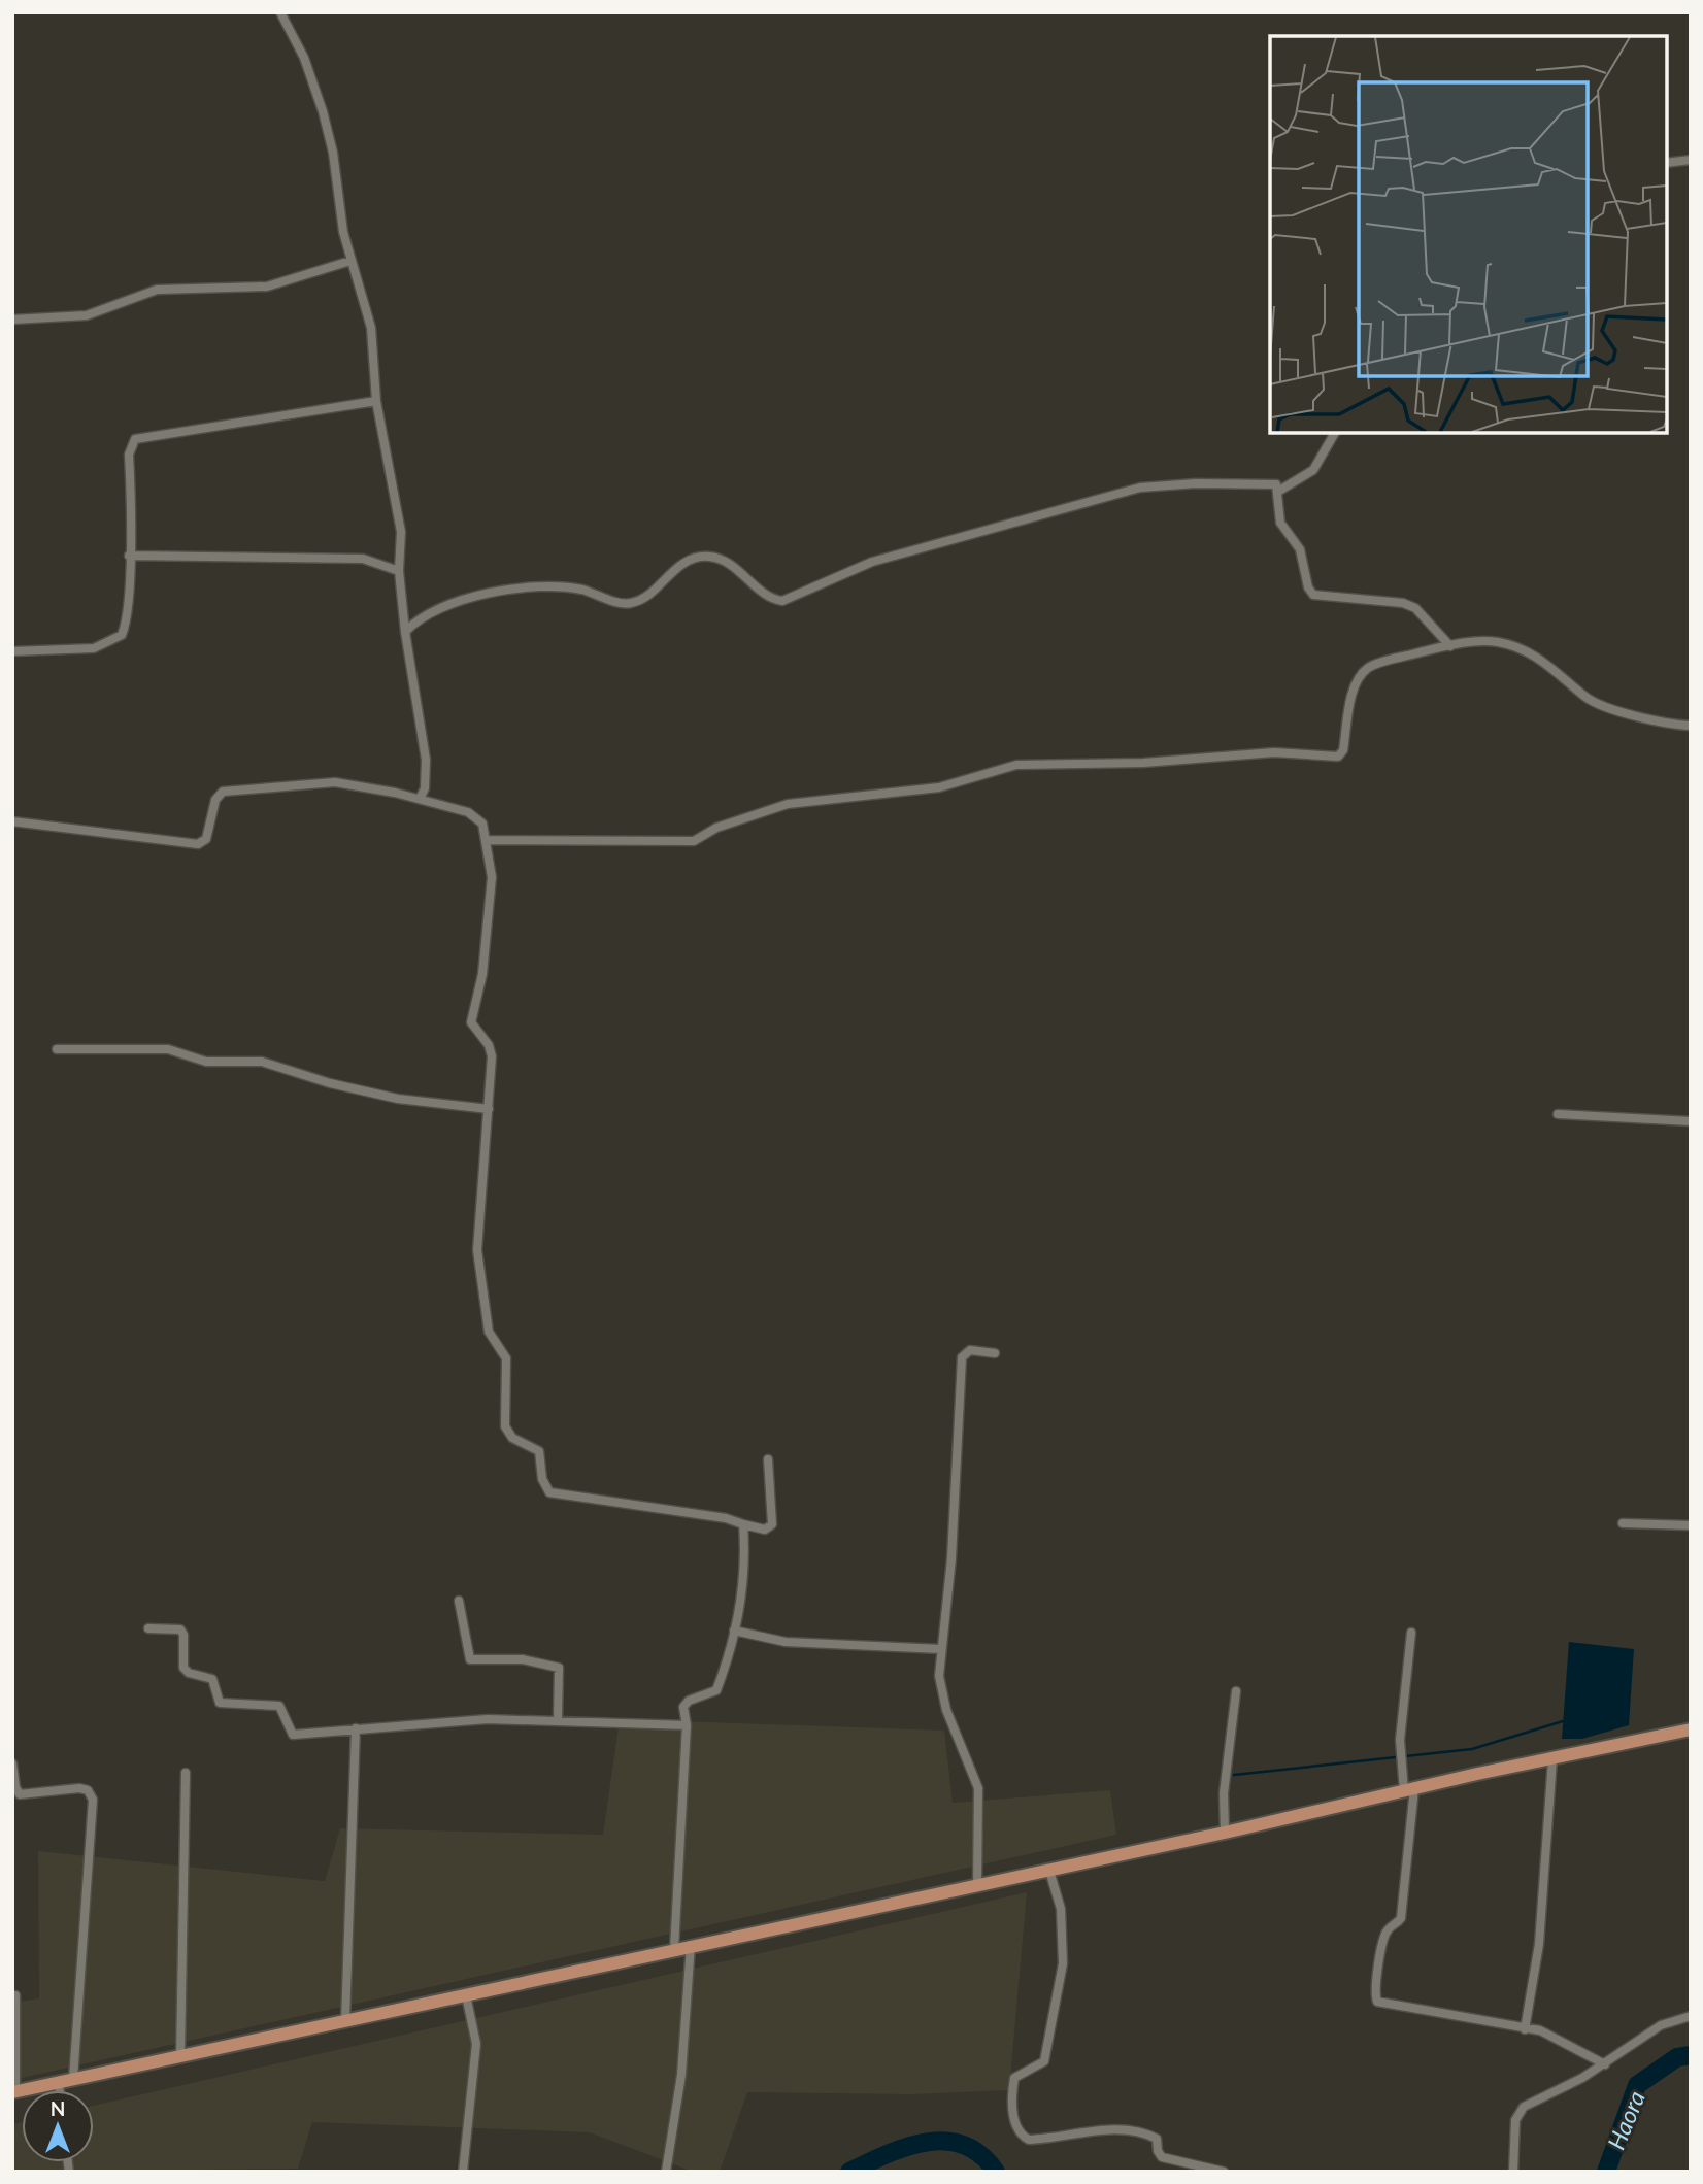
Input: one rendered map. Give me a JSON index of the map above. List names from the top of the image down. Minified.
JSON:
{"water":["Haora"],"north":"top"}
